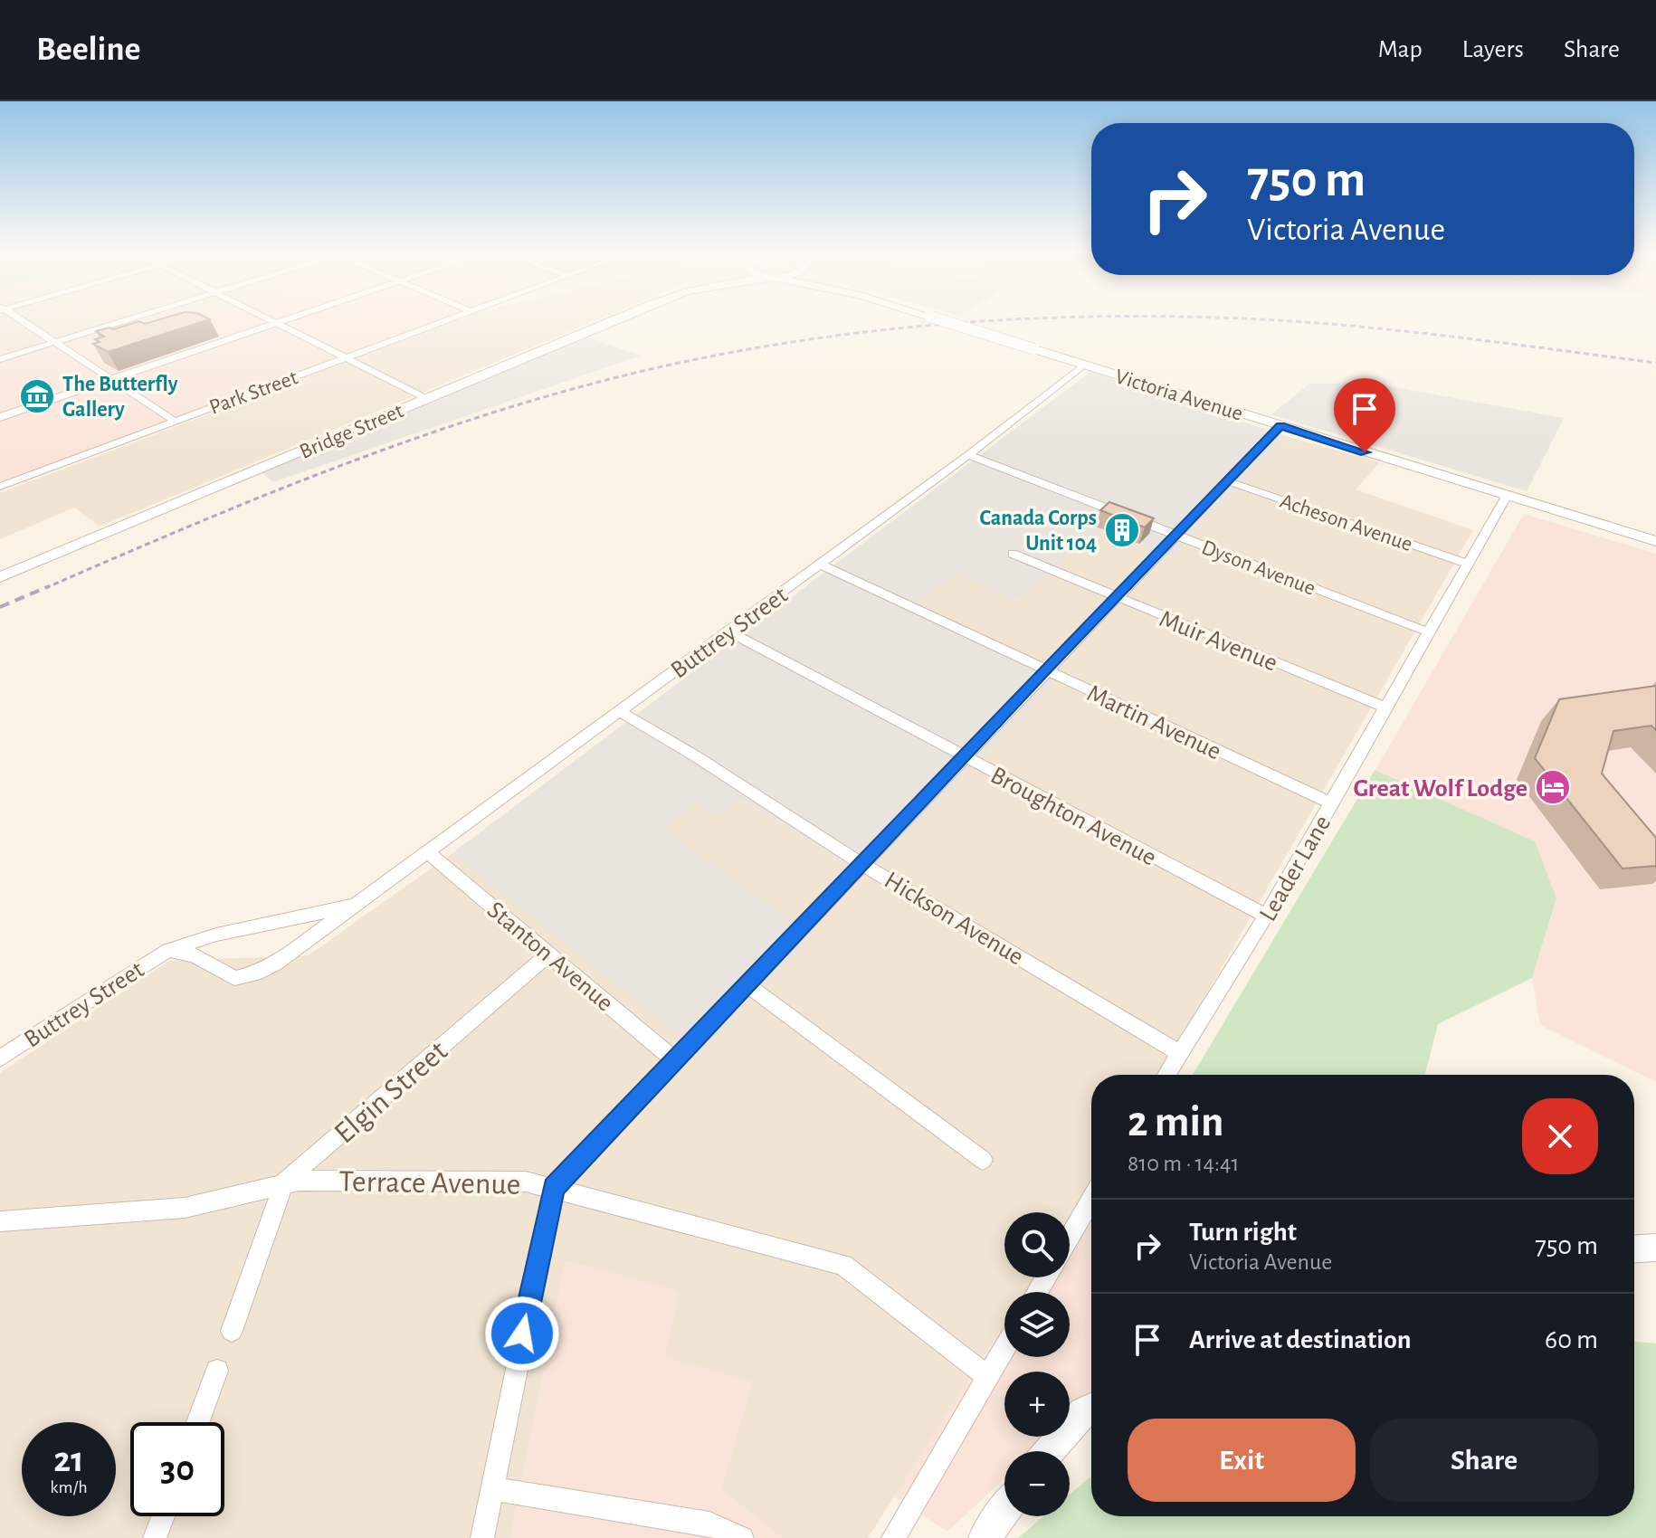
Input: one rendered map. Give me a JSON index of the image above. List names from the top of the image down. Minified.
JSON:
{"streets":{"main road":["Victoria Avenue","Bridge Street"],"street":["Park Street","Acheson Avenue","Dyson Avenue","Buttrey Street","Muir Avenue","Martin Avenue","Broughton Avenue","Leader Lane","Hickson Avenue","Stanton Avenue","Elgin Street","Terrace Avenue"]},"crossings":[["Victoria Avenue","Buttrey Street"],["Victoria Avenue","Leader Lane"],["Acheson Avenue","Leader Lane"],["Dyson Avenue","Buttrey Street"],["Dyson Avenue","Leader Lane"],["Buttrey Street","Martin Avenue"],["Buttrey Street","Broughton Avenue"],["Buttrey Street","Hickson Avenue"],["Buttrey Street","Stanton Avenue"],["Muir Avenue","Leader Lane"],["Martin Avenue","Leader Lane"],["Broughton Avenue","Leader Lane"],["Leader Lane","Hickson Avenue"],["Stanton Avenue","Elgin Street"],["Elgin Street","Terrace Avenue"]],"places":{"museum":["The Butterfly Gallery"],"building":["Canada Corps Unit 104"],"hotel":["Great Wolf Lodge"]},"page":{"header":"Beeline","nav":["Map","Layers","Share"],"turn":["750 m","Victoria Avenue"],"heading":["2 min","810 m · 14:41"],"list":[{"name":"Turn right","note":"Victoria Avenue","value":"750 m"},{"name":"Arrive at destination","value":"60 m"}],"map_buttons":["+","−"],"buttons":["Exit","Share"],"speed":"21 km/h","limit":"30"}}
